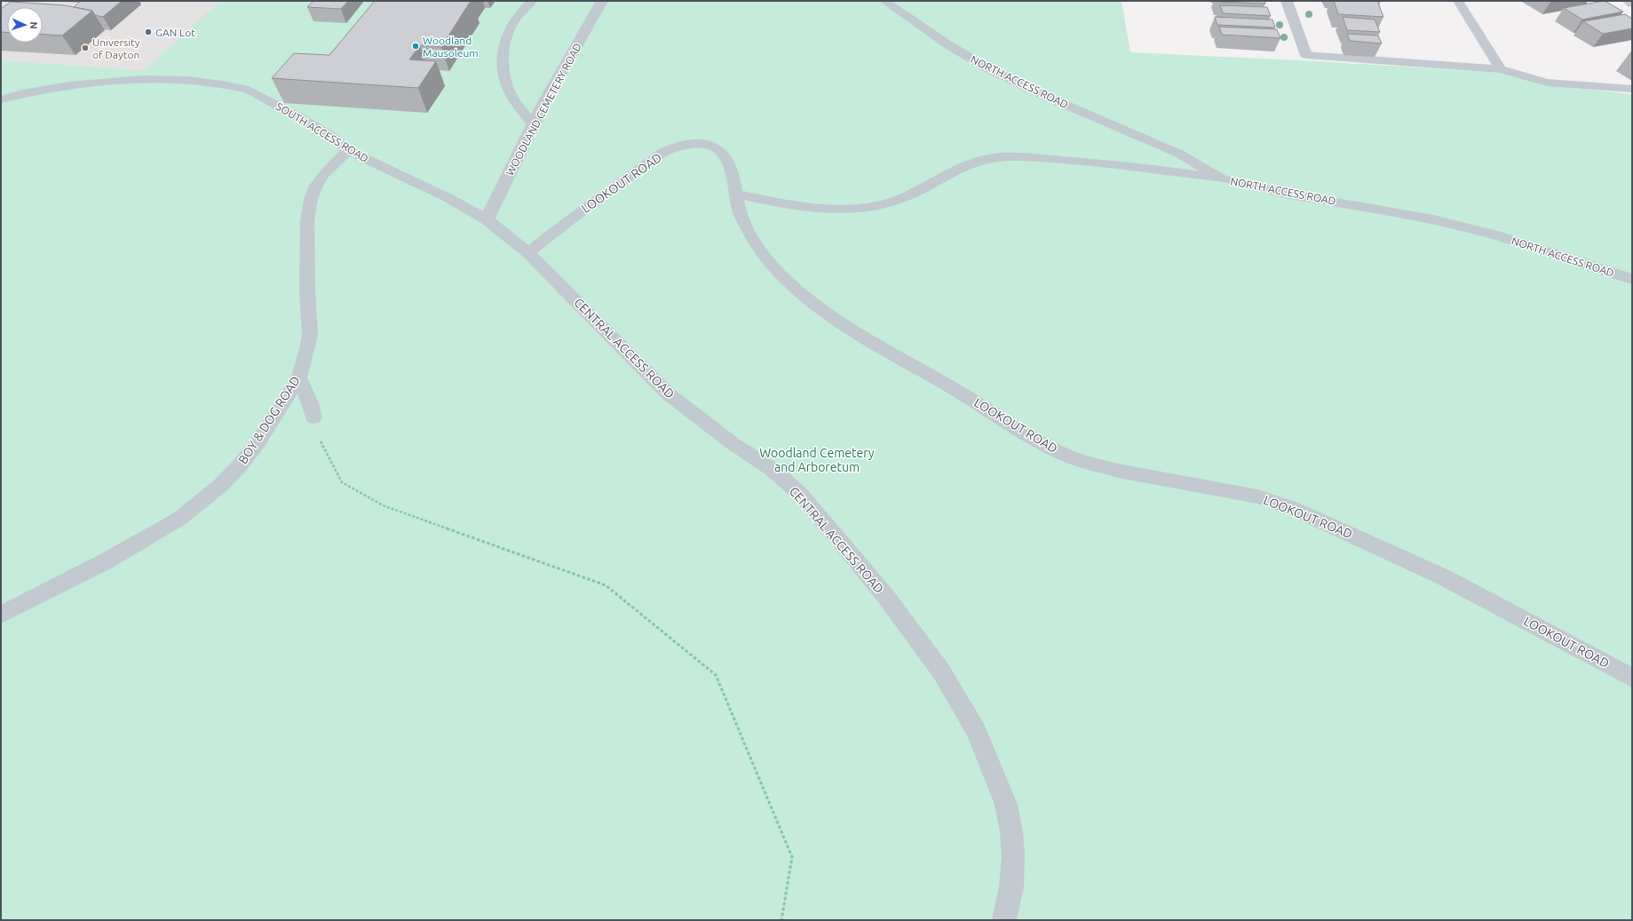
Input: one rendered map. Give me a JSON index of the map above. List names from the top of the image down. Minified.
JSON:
{"streets":{"street":["WOODLAND CEMETERY ROAD"],"lane":["NORTH ACCESS ROAD","SOUTH ACCESS ROAD","LOOKOUT ROAD","CENTRAL ACCESS ROAD","BOY & DOG ROAD"]},"crossings":[["WOODLAND CEMETERY ROAD","SOUTH ACCESS ROAD"],["WOODLAND CEMETERY ROAD","CENTRAL ACCESS ROAD"],["SOUTH ACCESS ROAD","CENTRAL ACCESS ROAD"],["SOUTH ACCESS ROAD","BOY & DOG ROAD"],["LOOKOUT ROAD","CENTRAL ACCESS ROAD"]],"parks":["Woodland Cemetery and Arboretum"],"places":["GAN Lot","Woodland Mausoleum","University of Dayton"],"north":"right"}
